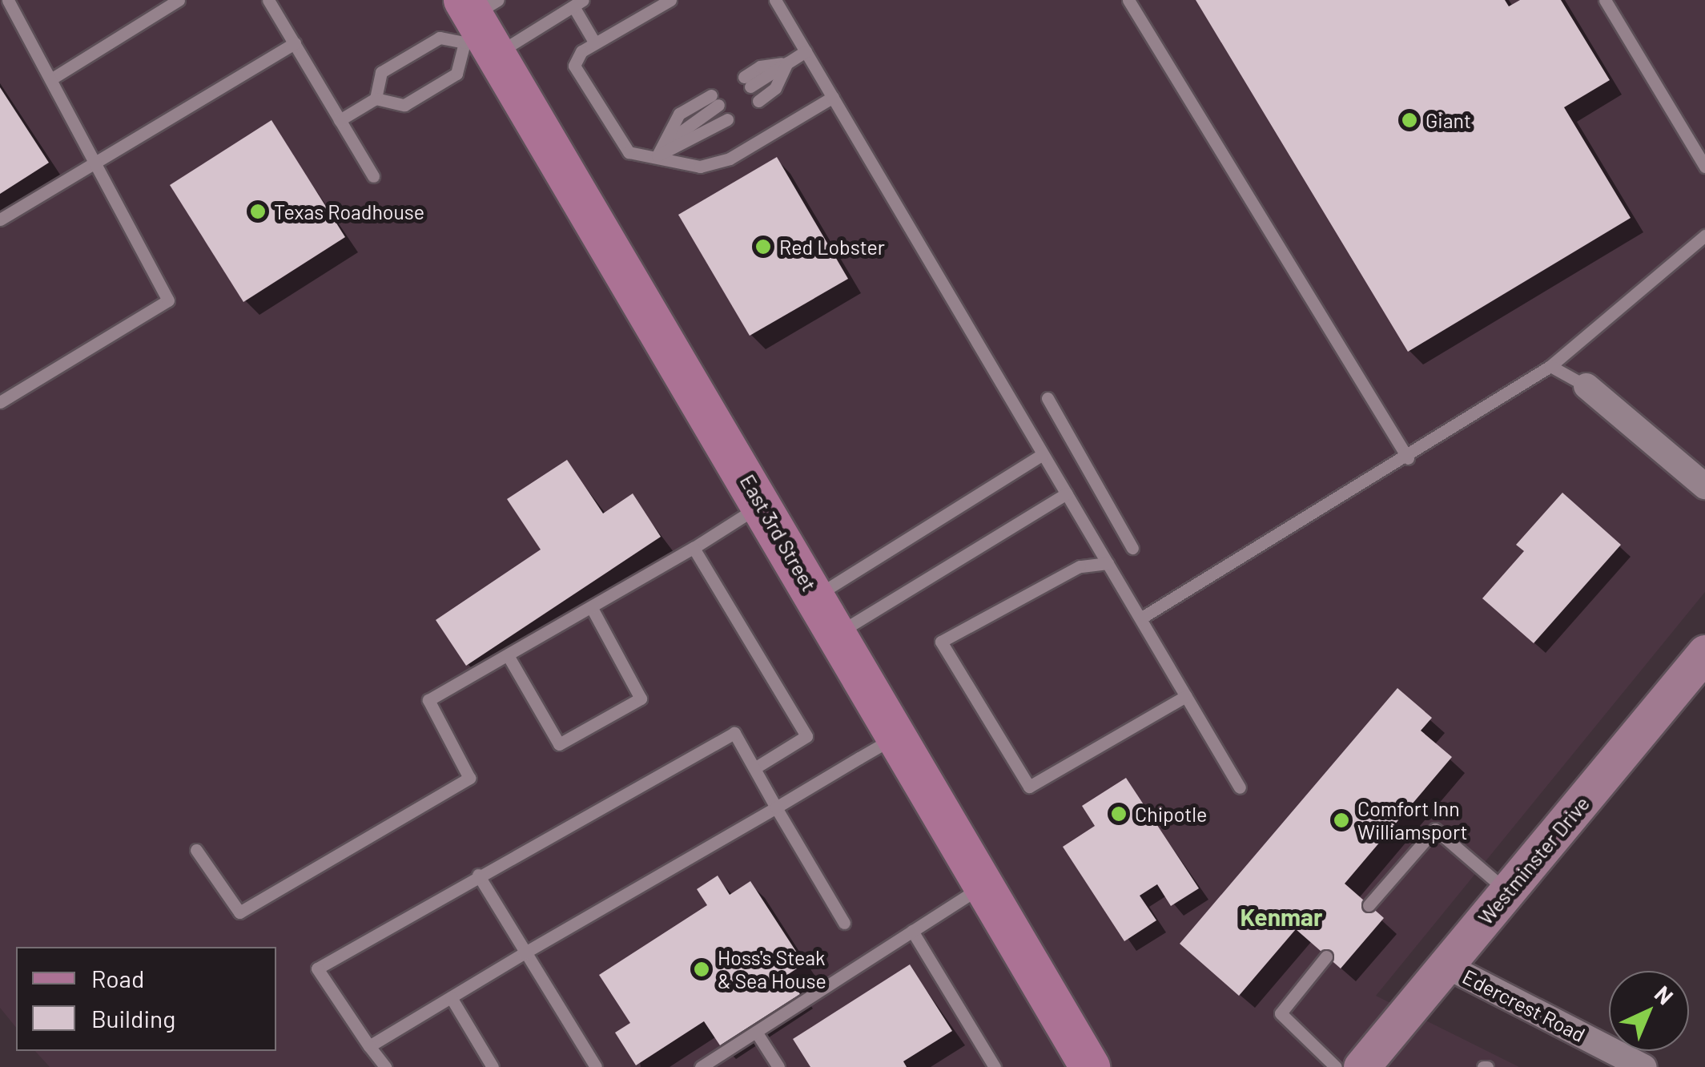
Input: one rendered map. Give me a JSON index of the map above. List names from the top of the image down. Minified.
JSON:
{"streets":{"main road":["East 3rd Street"],"street":["Westminster Drive","Edercrest Road"]},"crossings":[["Westminster Drive","Edercrest Road"]],"districts":["Kenmar"],"places":["Giant","Texas Roadhouse","Red Lobster","Chipotle","Comfort Inn Williamsport","Hoss's Steak & Sea House"],"legend":["Road","Building"],"north":"top right"}
